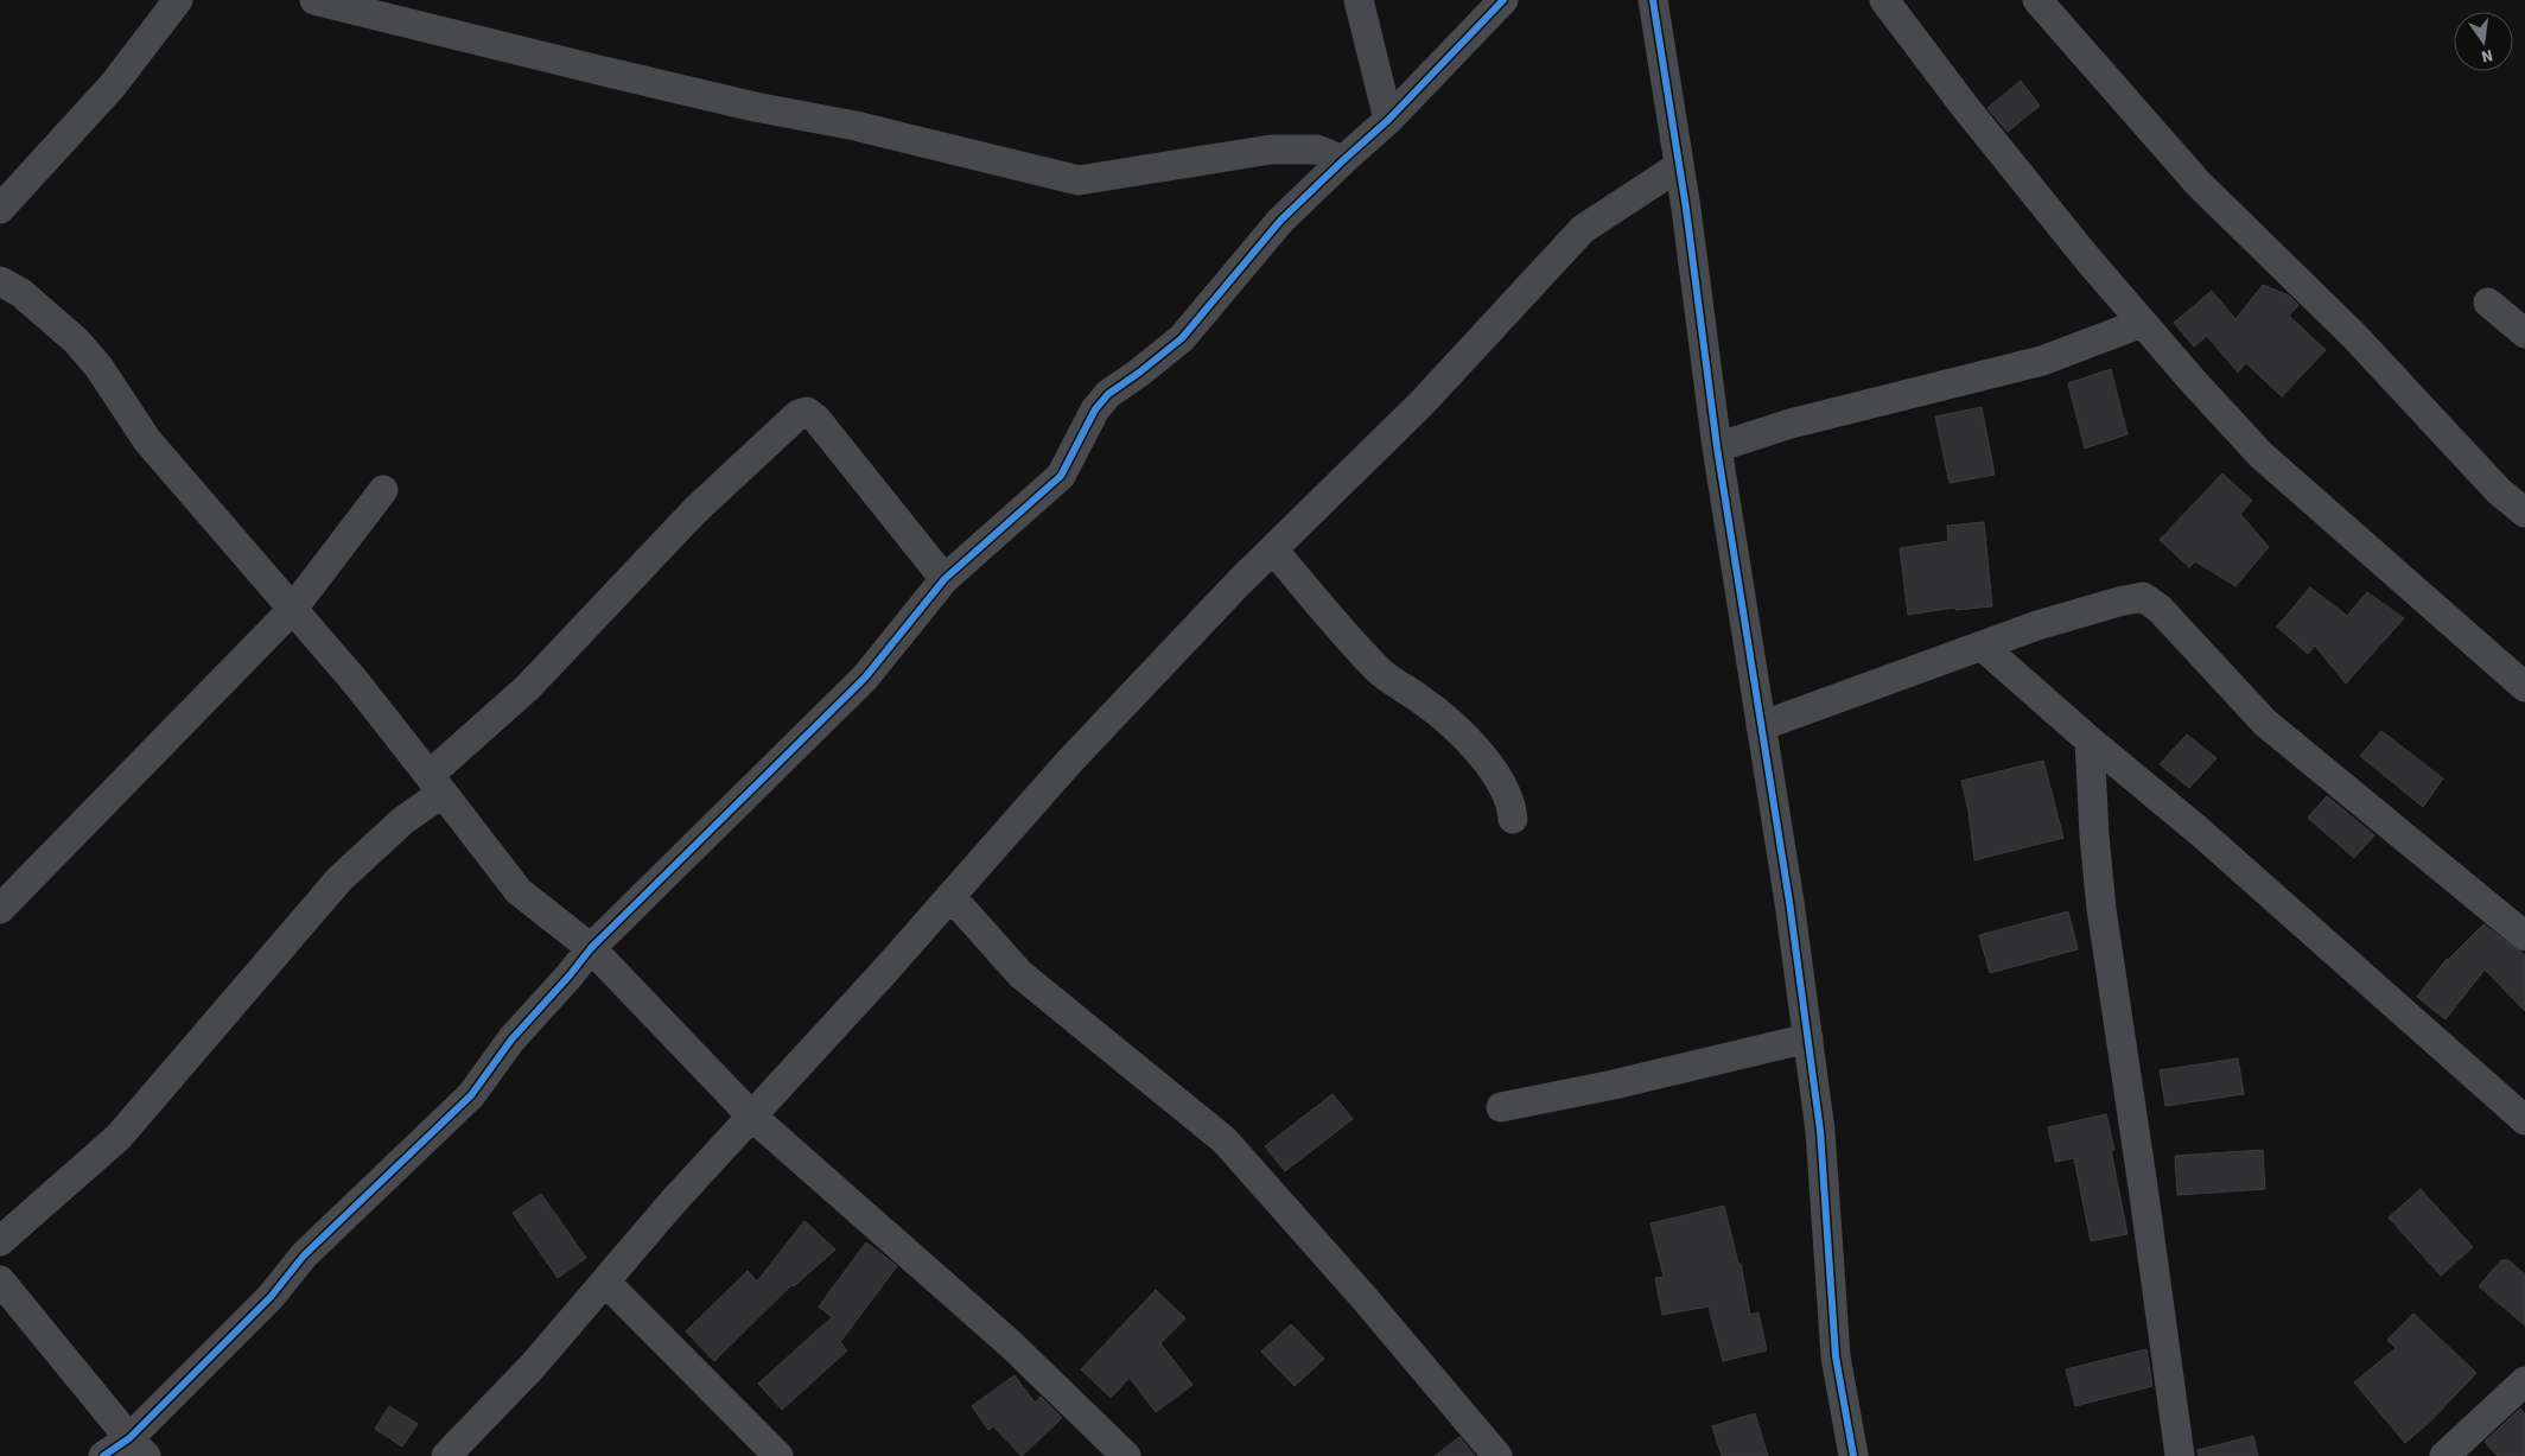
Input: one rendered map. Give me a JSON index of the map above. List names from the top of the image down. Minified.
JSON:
{"north":"bottom"}
